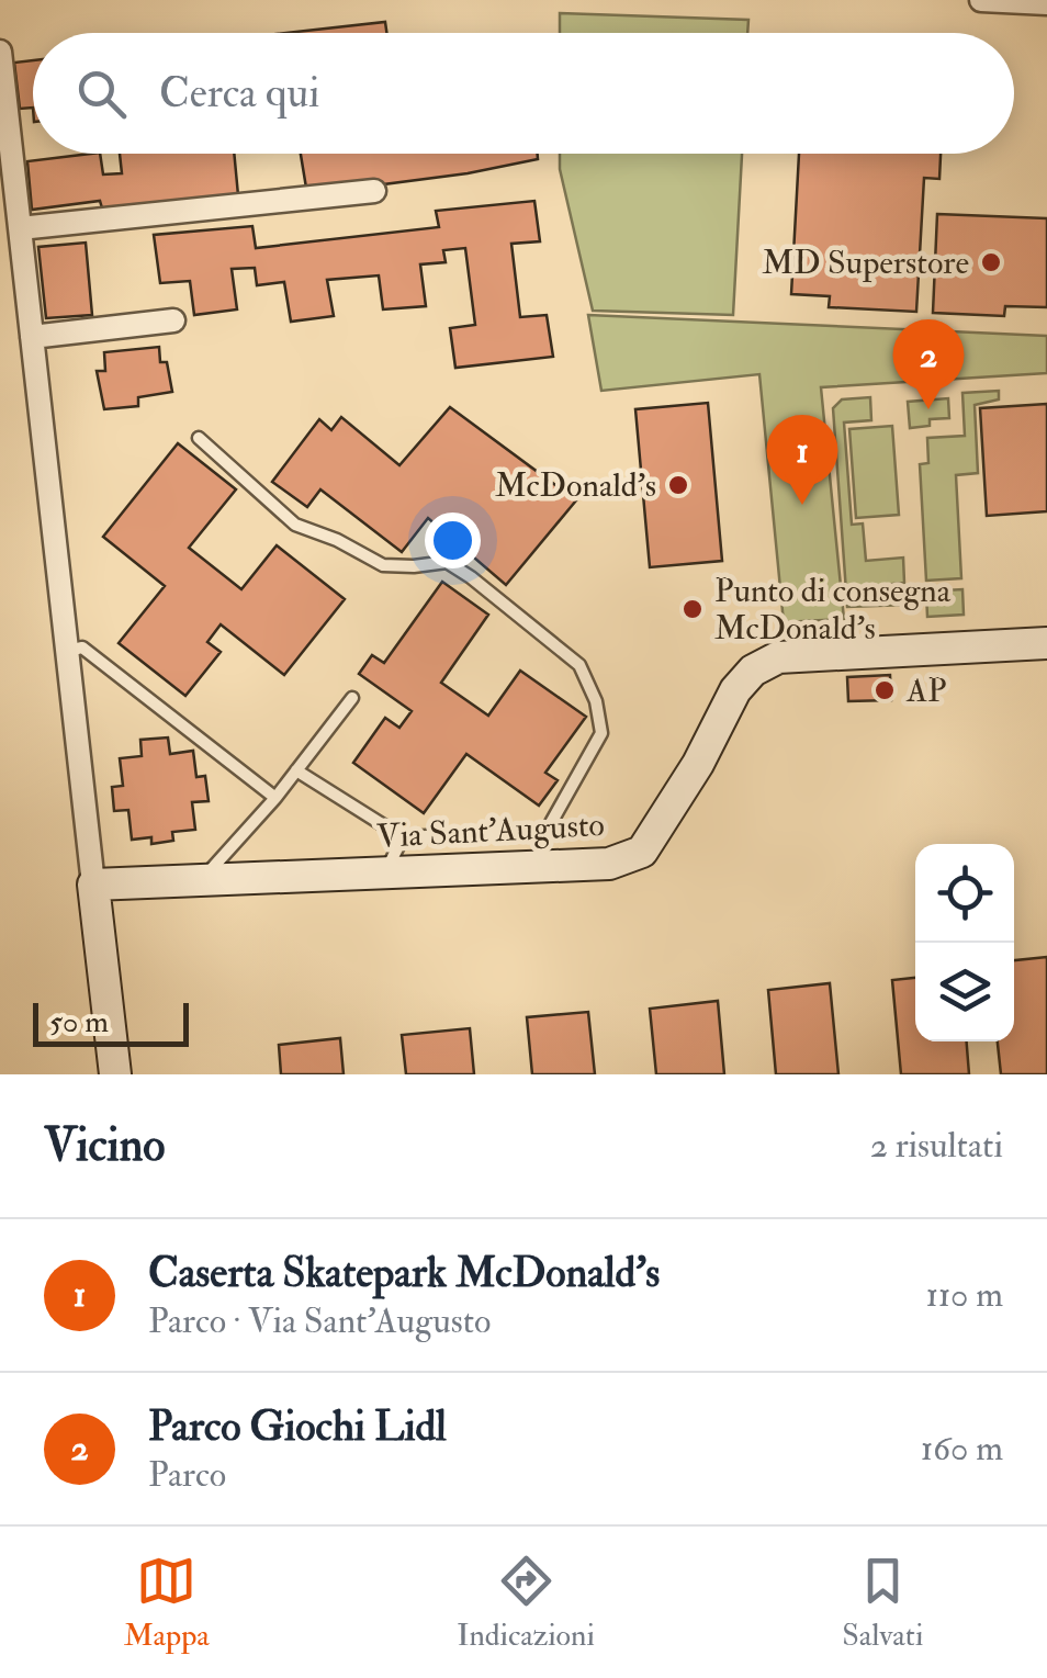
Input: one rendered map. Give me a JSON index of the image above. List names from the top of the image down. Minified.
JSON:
{"streets":{"main road":["Via Sant'Augusto"]},"places":["MD Superstore","McDonald's","Punto di consegna McDonald's","AP"],"scale_bar":"50 m","page":{"search":"Cerca qui","pins":["2","1"],"scale":"50 m","heading":["Vicino","2 risultati"],"list":[{"mark":"1","name":"Caserta Skatepark McDonald's","note":"Parco · Via Sant'Augusto","value":"110 m"},{"mark":"2","name":"Parco Giochi Lidl","note":"Parco","value":"160 m"}],"nav":["Mappa","Indicazioni","Salvati"]}}
